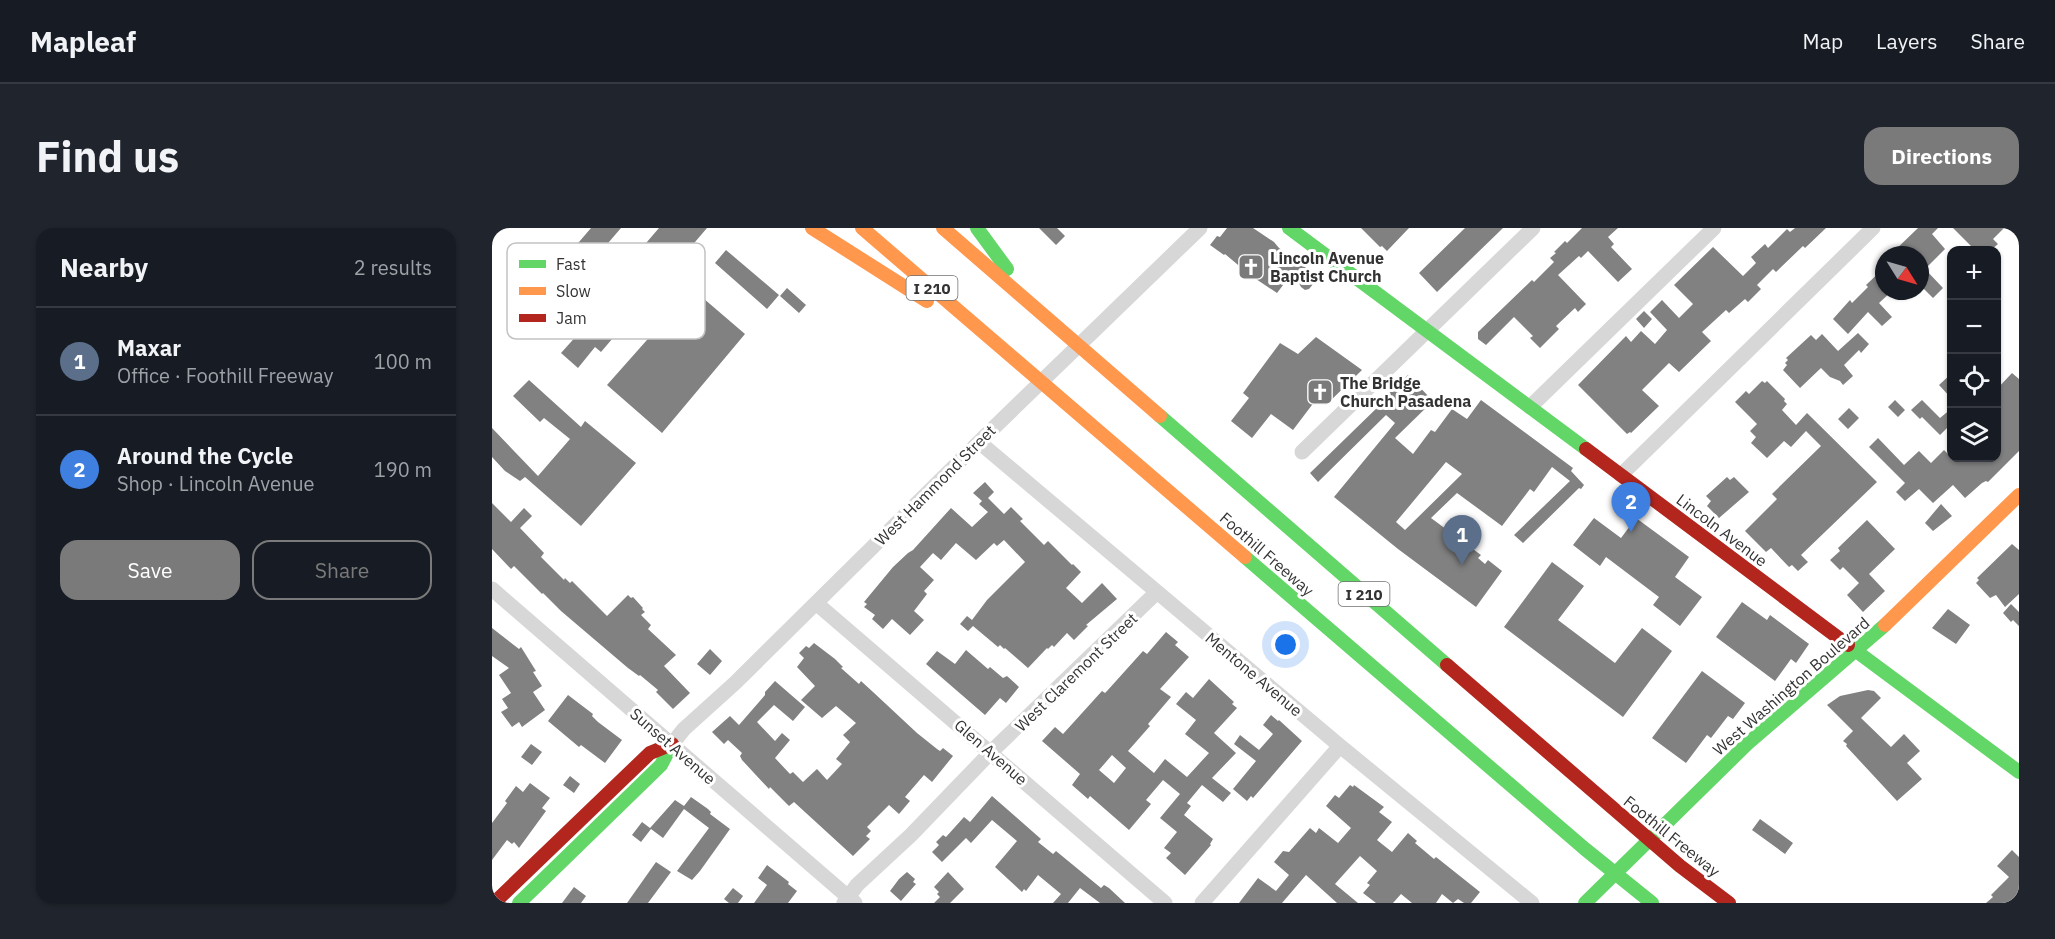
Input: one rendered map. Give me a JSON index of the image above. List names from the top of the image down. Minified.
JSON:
{"streets":{"main road":["I 210","West Hammond Street","Lincoln Avenue","Foothill Freeway","West Washington Boulevard"],"street":["West Claremont Street","Mentone Avenue","Sunset Avenue","Glen Avenue"]},"crossings":[["West Hammond Street","Mentone Avenue"],["West Hammond Street","Sunset Avenue"],["West Hammond Street","Glen Avenue"],["Lincoln Avenue","West Washington Boulevard"],["West Claremont Street","Mentone Avenue"],["West Claremont Street","Sunset Avenue"],["West Claremont Street","Glen Avenue"]],"places":{"church":["Lincoln Avenue Baptist Church","The Bridge Church Pasadena"]},"legend":["Fast","Slow","Jam"],"north":"bottom right","page":{"header":"Mapleaf","nav":["Map","Layers","Share"],"buttons":["Directions",["Save","Share"]],"title":"Find us","heading":["Nearby","2 results"],"map_buttons":["+","−"],"list":[{"mark":"1","name":"Maxar","note":"Office · Foothill Freeway","value":"100 m"},{"mark":"2","name":"Around the Cycle","note":"Shop · Lincoln Avenue","value":"190 m"}],"pins":["2","1"]}}
